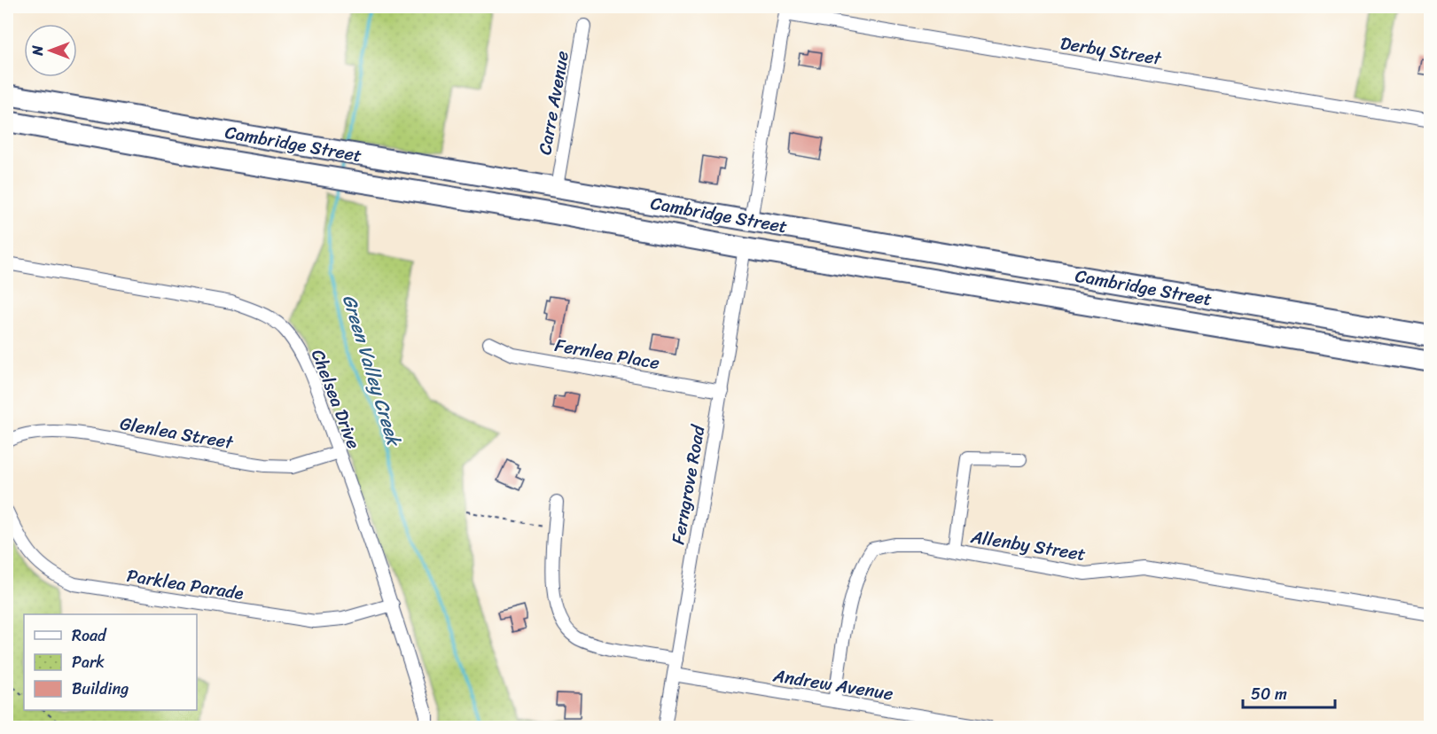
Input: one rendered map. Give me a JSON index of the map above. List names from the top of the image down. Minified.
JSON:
{"streets":{"highway":["Cambridge Street"],"street":["Derby Street","Carre Avenue","Fernlea Place","Chelsea Drive","Glenlea Street","Ferngrove Road","Allenby Street","Parklea Parade","Andrew Avenue"]},"crossings":[["Carre Avenue","Cambridge Street"],["Cambridge Street","Ferngrove Road"],["Fernlea Place","Ferngrove Road"],["Chelsea Drive","Glenlea Street"],["Chelsea Drive","Parklea Parade"],["Ferngrove Road","Andrew Avenue"],["Allenby Street","Andrew Avenue"]],"water":["Green Valley Creek"],"legend":["Road","Park","Building"],"scale_bar":"50 m","north":"left"}
